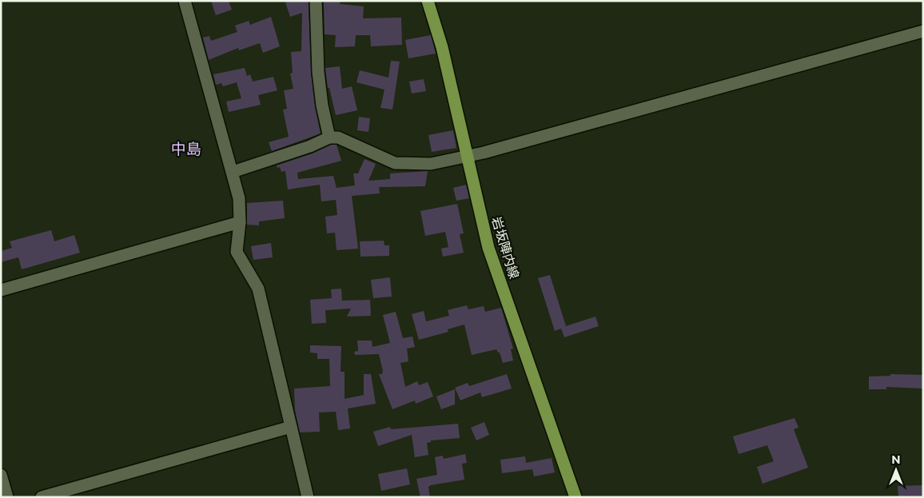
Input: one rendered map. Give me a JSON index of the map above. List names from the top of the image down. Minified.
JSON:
{"streets":{"main road":["岩坂陣内線"]},"districts":["中島"],"north":"top"}
